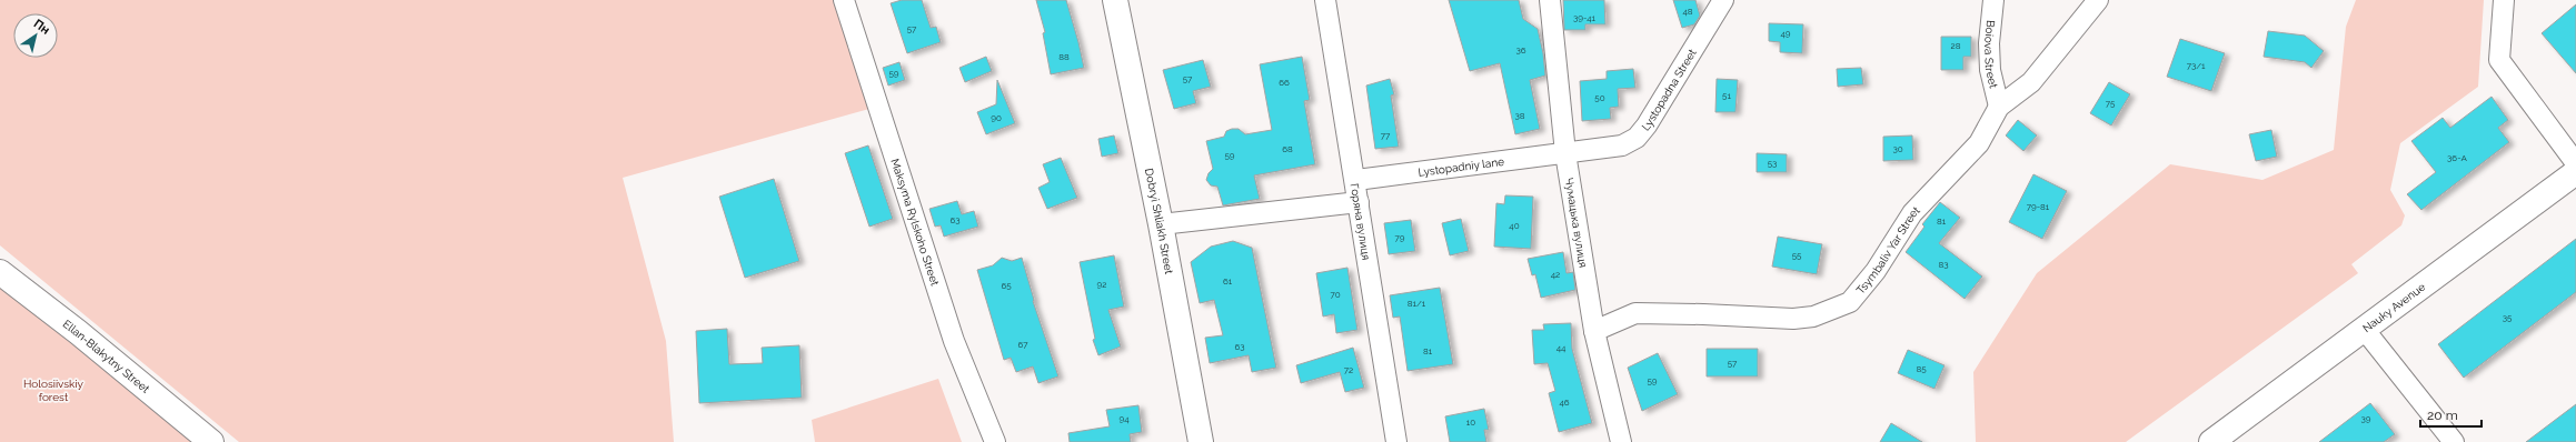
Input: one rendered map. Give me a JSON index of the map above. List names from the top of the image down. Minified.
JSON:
{"streets":{"street":["Boiova Street","Lystopadna Street","Lystopadniy lane","Dobryi Shliakh Street","Горяна вулиця","Maksyma Rylskoho Street","Чумацька вулиця","Tsymbaliv Yar Street","Nauky Avenue","Ellan-Blakytny Street"]},"crossings":[["Boiova Street","Tsymbaliv Yar Street"],["Lystopadna Street","Lystopadniy lane"],["Lystopadna Street","Чумацька вулиця"],["Lystopadniy lane","Горяна вулиця"],["Lystopadniy lane","Чумацька вулиця"],["Чумацька вулиця","Tsymbaliv Yar Street"]],"parks":["Holosiivskiy forest"],"house_numbers":["48","39-41","57","49","28","36","88","73/1","59","57","66","51","50","75","38","90","77","68","30","59","36-А","53","79-81","63","81","40","79","55","83","42","61","92","65","70","81/1","35","67","63","44","81","57","85","72","59","46","94","39","10"],"scale_bar":"20 m","north":"top right"}
